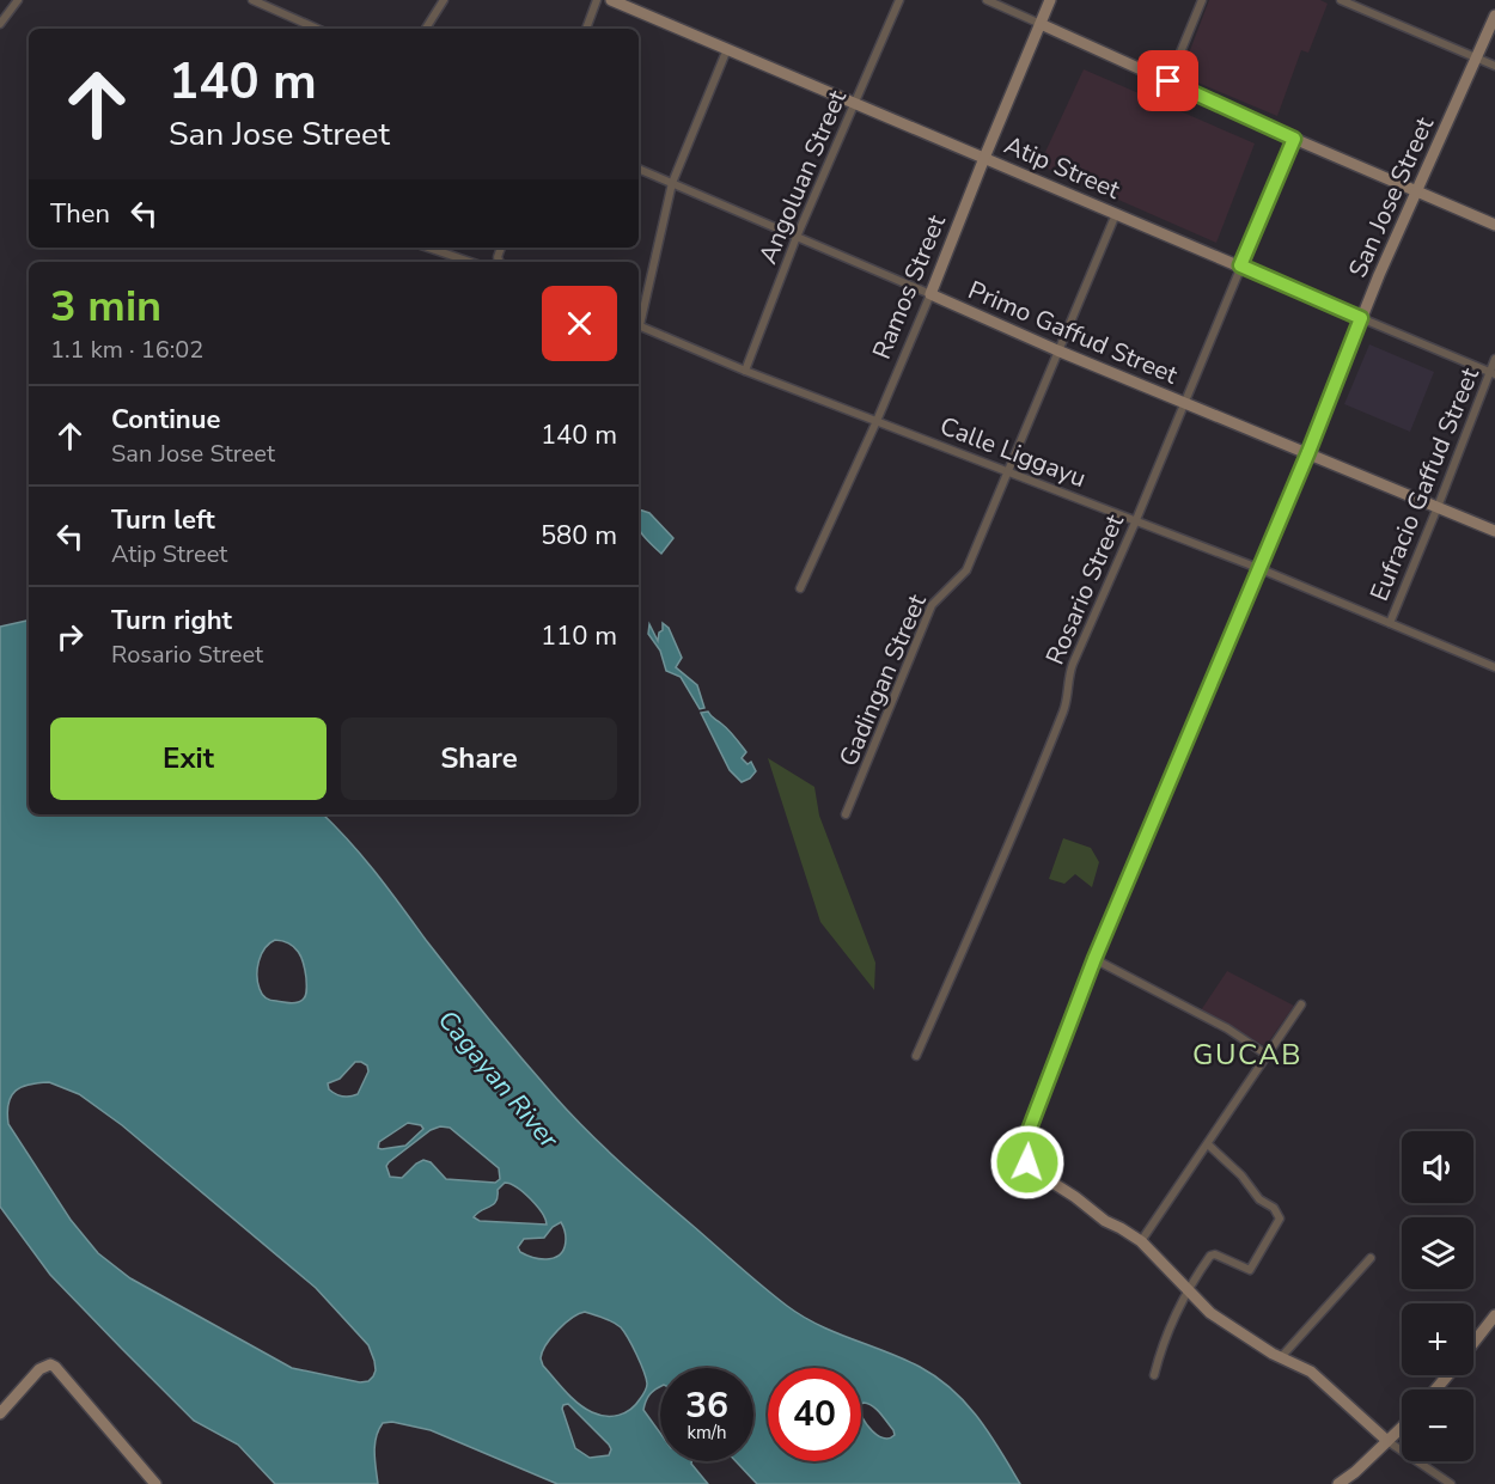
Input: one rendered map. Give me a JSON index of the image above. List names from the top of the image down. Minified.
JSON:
{"streets":{"street":["Atip Street","Angoluan Street","San Jose Street","Ramos Street","Primo Gaffud Street","Calle Liggayu","Eufracio Gaffud Street","Rosario Street","Gadingan Street"]},"crossings":[["Atip Street","Angoluan Street"],["Atip Street","San Jose Street"],["Atip Street","Ramos Street"],["Atip Street","Eufracio Gaffud Street"],["Atip Street","Rosario Street"],["Atip Street","Gadingan Street"],["Angoluan Street","Primo Gaffud Street"],["Angoluan Street","Calle Liggayu"],["San Jose Street","Primo Gaffud Street"],["San Jose Street","Calle Liggayu"],["Ramos Street","Primo Gaffud Street"],["Ramos Street","Calle Liggayu"],["Primo Gaffud Street","Eufracio Gaffud Street"],["Primo Gaffud Street","Rosario Street"],["Primo Gaffud Street","Gadingan Street"],["Calle Liggayu","Eufracio Gaffud Street"],["Calle Liggayu","Rosario Street"],["Calle Liggayu","Gadingan Street"]],"districts":["GUCAB"],"water":["Cagayan River"],"page":{"turn":["140 m","San Jose Street"],"then":"Then","heading":["3 min","1.1 km · 16:02"],"list":[{"name":"Continue","note":"San Jose Street","value":"140 m"},{"name":"Turn left","note":"Atip Street","value":"580 m"},{"name":"Turn right","note":"Rosario Street","value":"110 m"}],"buttons":["Exit","Share"],"map_buttons":["+","−"],"speed":"36 km/h","limit":"40"}}
